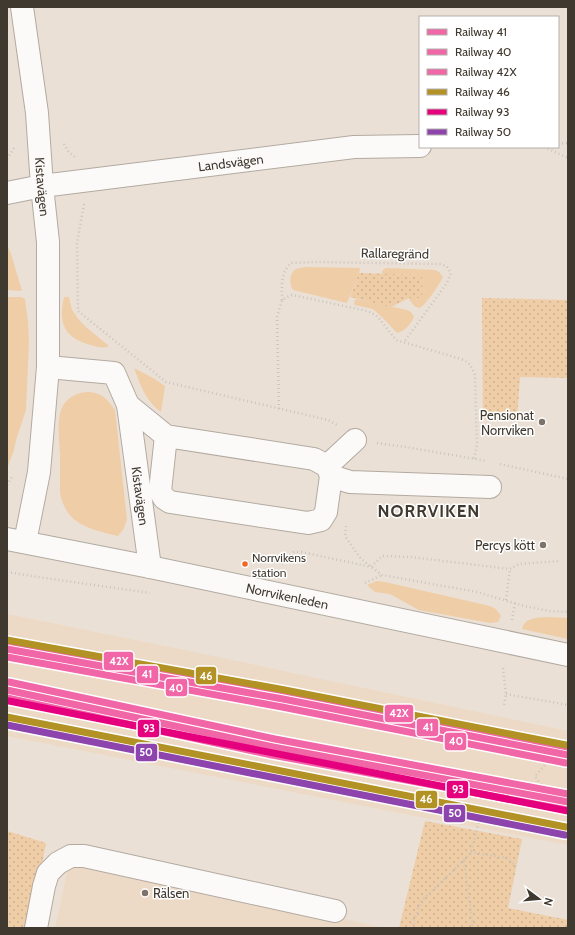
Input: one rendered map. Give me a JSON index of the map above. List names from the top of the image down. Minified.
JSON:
{"streets":{"street":["Landsvägen","Kistavägen","Norrvikenleden"],"path":["Rallaregränd"]},"crossings":[["Landsvägen","Kistavägen"],["Kistavägen","Norrvikenleden"]],"districts":["NORRVIKEN"],"places":["Pensionat Norrviken","Percys kött","Norrvikens station","Rälsen"],"lines":["rail line 46","rail line 42X","rail line 41","rail line 40","rail line 93","rail line 50"],"legend":["Railway 41","Railway 40","Railway 42X","Railway 46","Railway 93","Railway 50"],"north":"right"}
